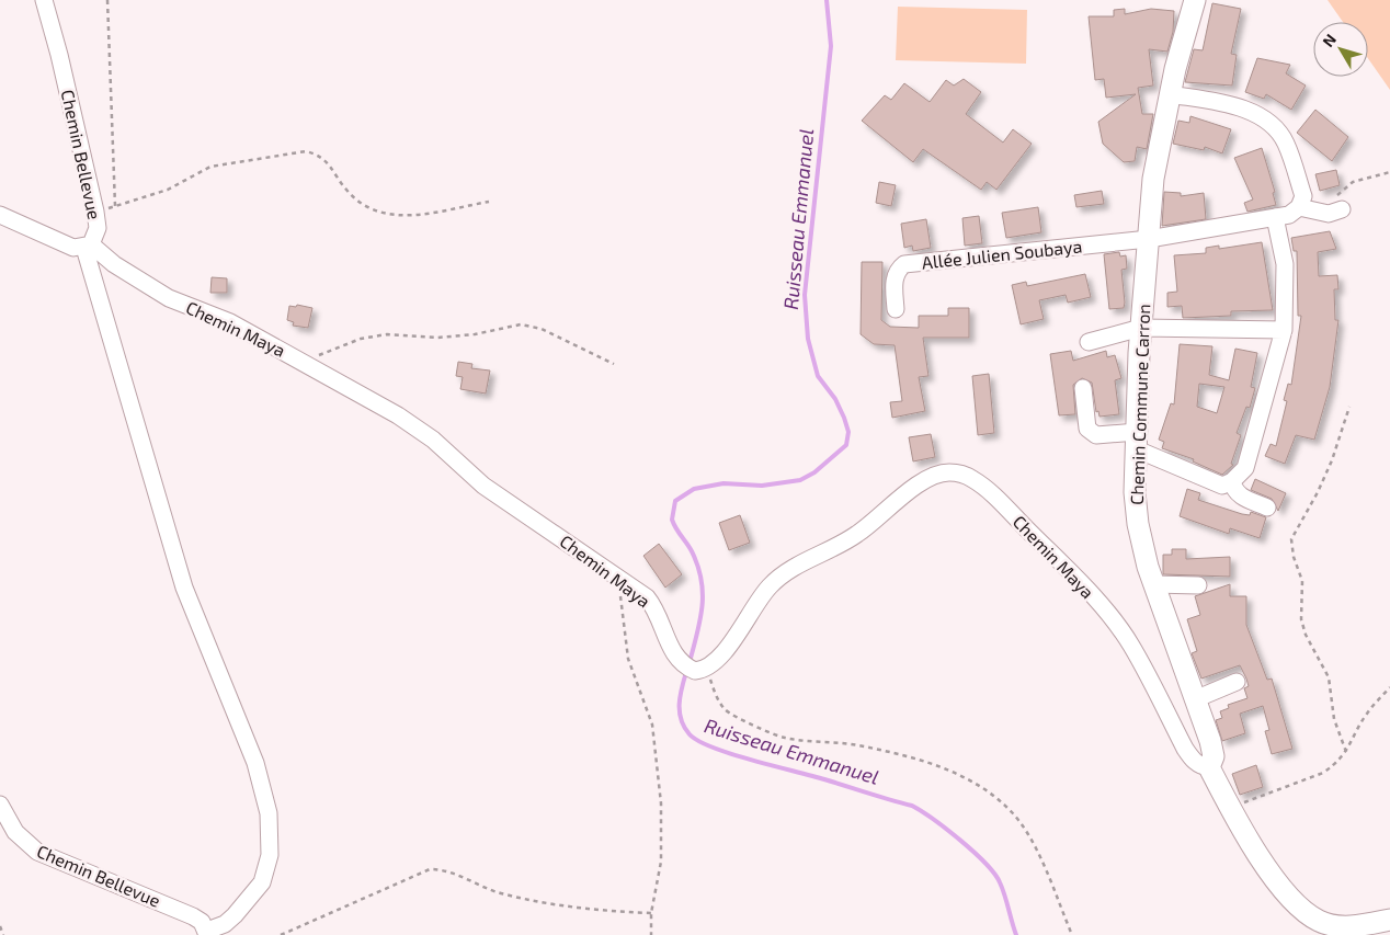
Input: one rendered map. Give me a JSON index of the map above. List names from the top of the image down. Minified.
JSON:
{"streets":{"street":["Chemin Bellevue","Allée Julien Soubaya","Chemin Maya","Chemin Commune Carron"]},"crossings":[["Chemin Bellevue","Chemin Maya"],["Allée Julien Soubaya","Chemin Commune Carron"],["Chemin Maya","Chemin Commune Carron"]],"water":["Ruisseau Emmanuel"],"north":"top left"}
